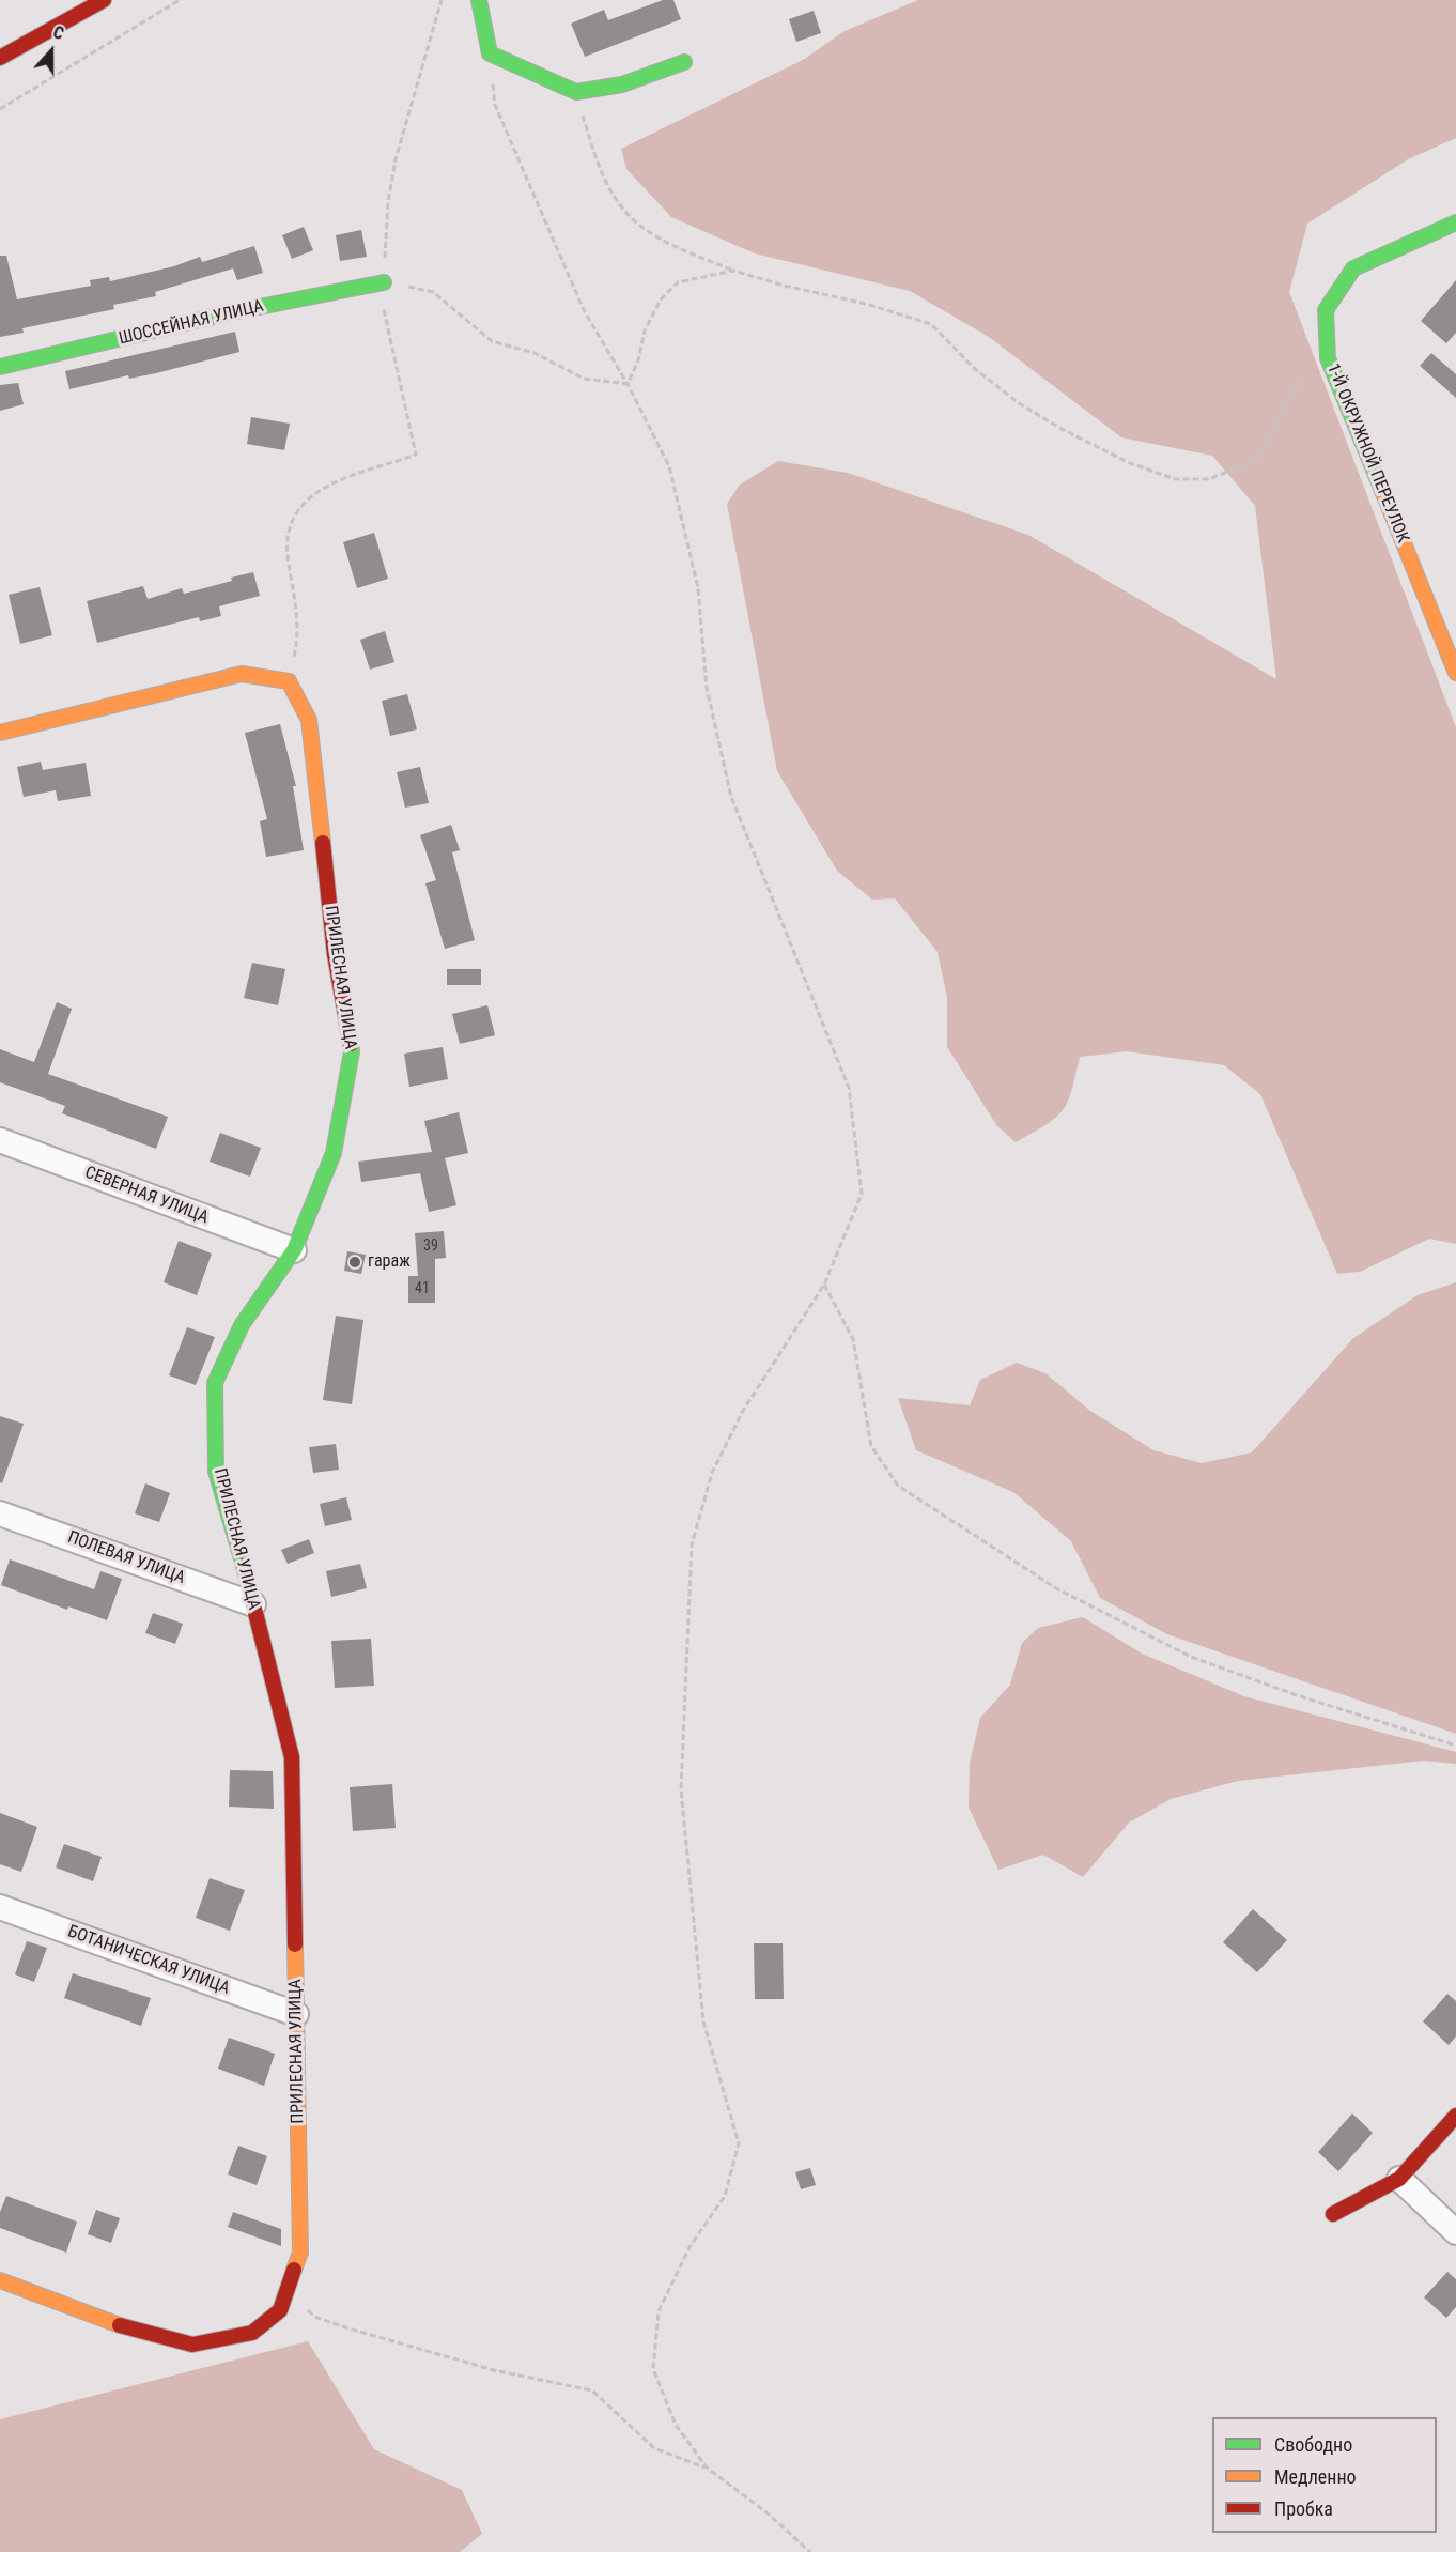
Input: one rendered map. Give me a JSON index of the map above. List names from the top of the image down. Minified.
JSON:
{"streets":{"street":["ШОССЕЙНАЯ УЛИЦА","1-Й ОКРУЖНОЙ ПЕРЕУЛОК","ПРИЛЕСНАЯ УЛИЦА","СЕВЕРНАЯ УЛИЦА","ПОЛЕВАЯ УЛИЦА","БОТАНИЧЕСКАЯ УЛИЦА"]},"crossings":[["ПРИЛЕСНАЯ УЛИЦА","СЕВЕРНАЯ УЛИЦА"],["ПРИЛЕСНАЯ УЛИЦА","ПОЛЕВАЯ УЛИЦА"],["ПРИЛЕСНАЯ УЛИЦА","БОТАНИЧЕСКАЯ УЛИЦА"]],"places":["гараж"],"house_numbers":["39","41"],"legend":["Свободно","Медленно","Пробка"],"north":"top"}
